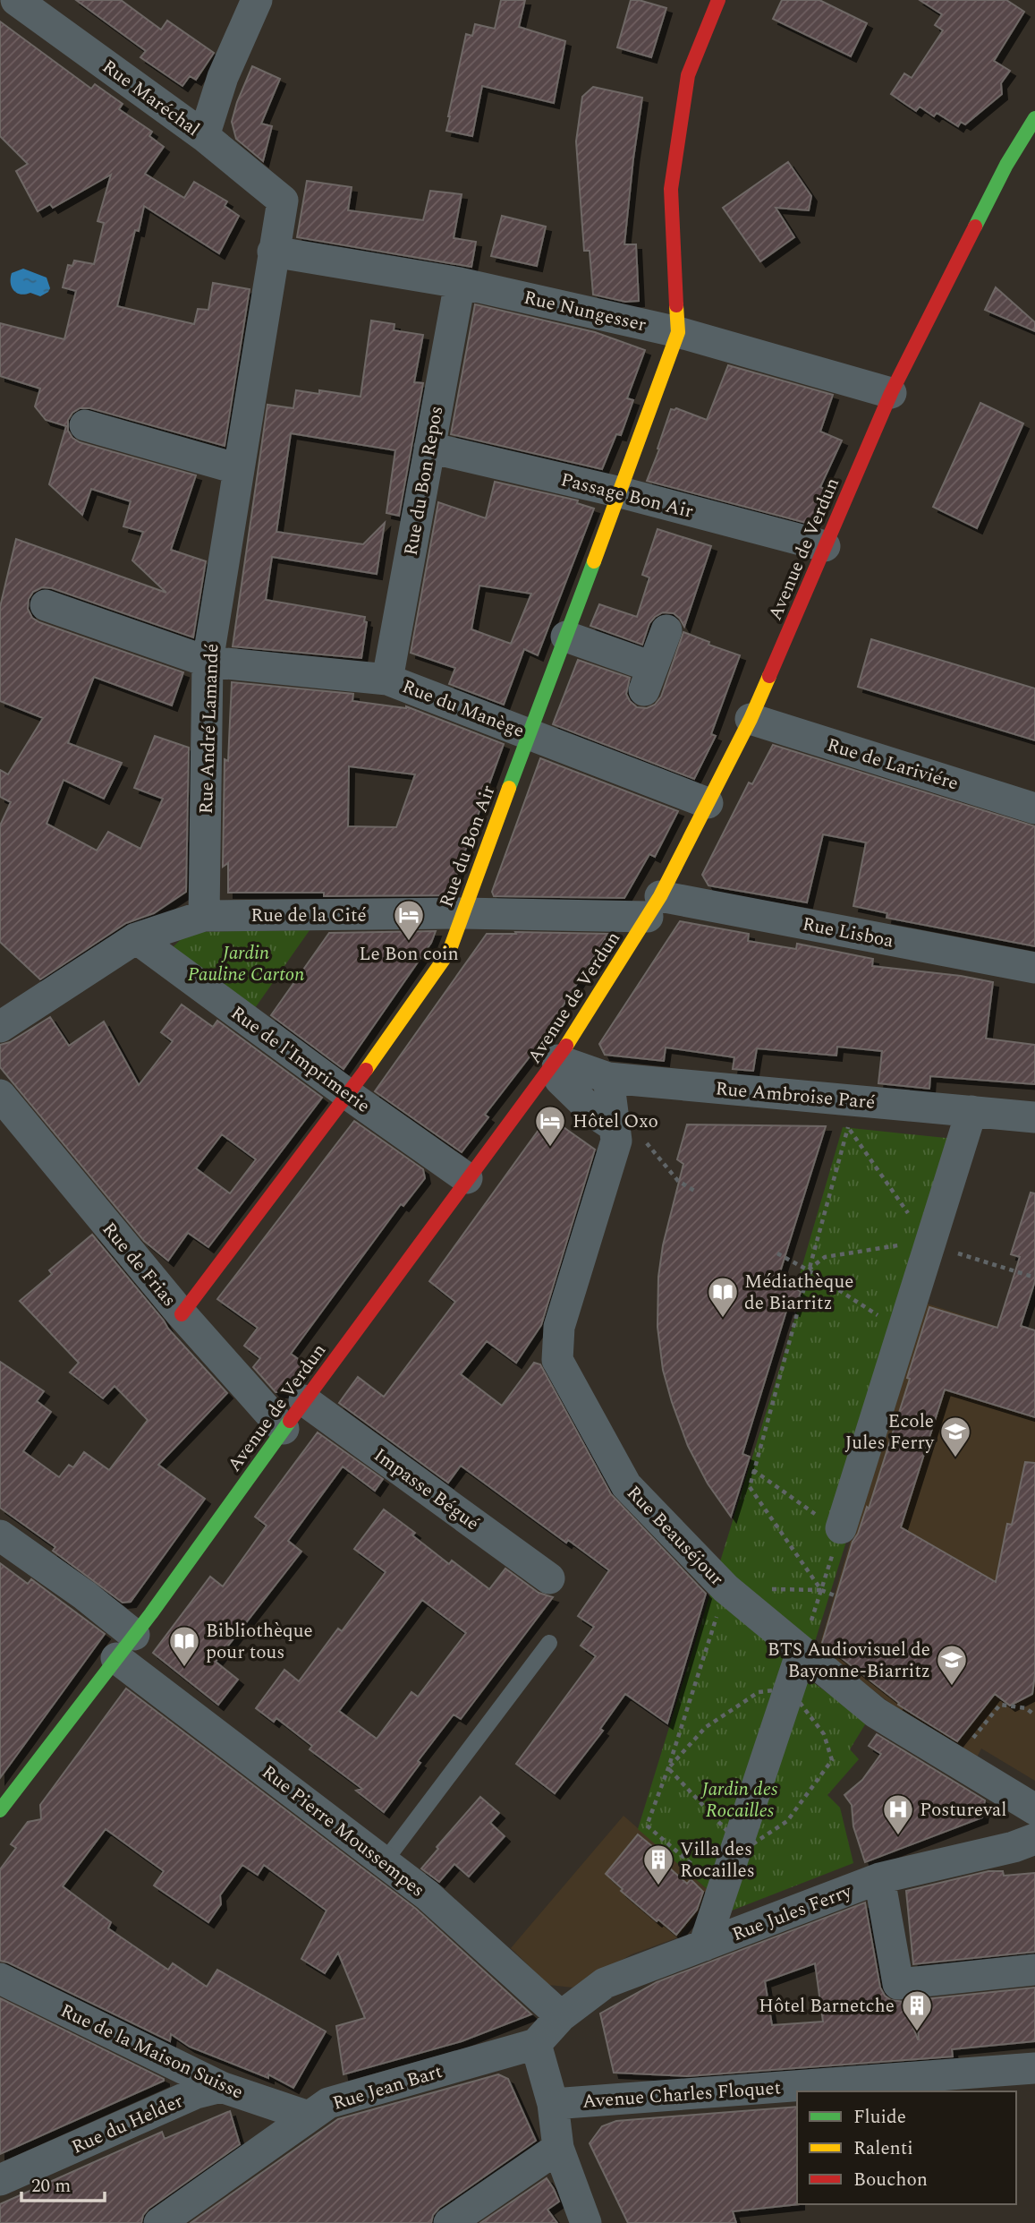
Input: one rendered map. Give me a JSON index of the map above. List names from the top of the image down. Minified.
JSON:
{"streets":{"main road":["Avenue de Verdun","Rue du Bon Air"],"street":["Rue Maréchal","Rue Nungesser","Rue du Bon Repos","Passage Bon Air","Rue du Manège","Rue André Lamandé","Rue de Lariviére","Rue de la Cité","Rue Lisboa","Rue de l'Imprimerie","Rue Ambroise Paré","Rue de Frias","Impasse Bégué","Rue Beauséjour","Rue Pierre Moussempes","Rue Jules Ferry","Rue de la Maison Suisse","Rue Jean Bart","Avenue Charles Floquet","Rue du Helder"]},"crossings":[["Rue Maréchal","Rue André Lamandé"],["Rue Nungesser","Rue du Bon Repos"],["Rue Nungesser","Avenue de Verdun"],["Rue Nungesser","Rue André Lamandé"],["Rue Nungesser","Rue du Bon Air"],["Rue du Bon Repos","Passage Bon Air"],["Rue du Bon Repos","Rue du Manège"],["Passage Bon Air","Avenue de Verdun"],["Passage Bon Air","Rue du Bon Air"],["Avenue de Verdun","Rue du Manège"],["Avenue de Verdun","Rue de Lariviére"],["Avenue de Verdun","Rue de la Cité"],["Avenue de Verdun","Rue Lisboa"],["Avenue de Verdun","Rue de l'Imprimerie"],["Avenue de Verdun","Rue Ambroise Paré"],["Avenue de Verdun","Rue de Frias"],["Avenue de Verdun","Impasse Bégué"],["Avenue de Verdun","Rue Pierre Moussempes"],["Rue du Manège","Rue André Lamandé"],["Rue du Manège","Rue du Bon Air"],["Rue André Lamandé","Rue de la Cité"],["Rue du Bon Air","Rue de la Cité"],["Rue du Bon Air","Rue de l'Imprimerie"],["Rue du Bon Air","Rue de Frias"],["Rue de la Cité","Rue Lisboa"],["Rue de la Cité","Rue de l'Imprimerie"],["Rue Ambroise Paré","Rue Beauséjour"],["Rue Pierre Moussempes","Rue Jules Ferry"],["Rue de la Maison Suisse","Rue Jean Bart"],["Rue de la Maison Suisse","Rue du Helder"]],"parks":["Jardin Pauline Carton","Jardin des Rocailles"],"places":{"hotel":["Le Bon coin","Hôtel Oxo"],"library":["Médiathèque de Biarritz","Bibliothèque pour tous"],"school or university":["Ecole Jules Ferry","BTS Audiovisuel de Bayonne-Biarritz"],"hospital":["Postureval"],"building":["Villa des Rocailles","Hôtel Barnetche"]},"legend":["Fluide","Ralenti","Bouchon"],"scale_bar":"20 m"}
